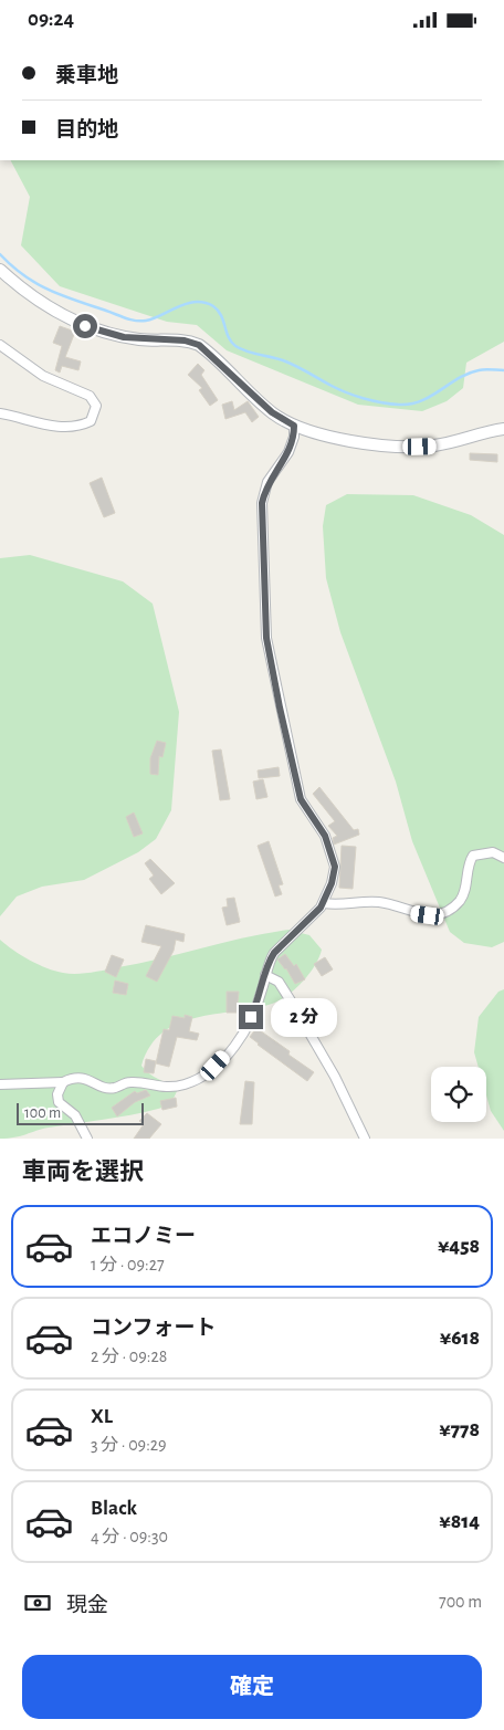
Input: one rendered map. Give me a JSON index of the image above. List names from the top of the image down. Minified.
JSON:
{"scale_bar":"100 m","page":{"status":"09:24","banner":["乗車地","目的地"],"bubble":"2 分","scale":"100 m","heading":"車両を選択","list":[{"name":"エコノミー","note":"1 分 · 09:27","value":"¥458"},{"name":"コンフォート","note":"2 分 · 09:28","value":"¥618"},{"name":"XL","note":"3 分 · 09:29","value":"¥778"},{"name":"Black","note":"4 分 · 09:30","value":"¥814"}],"pay":["現金","700 m"],"buttons":"確定"}}
